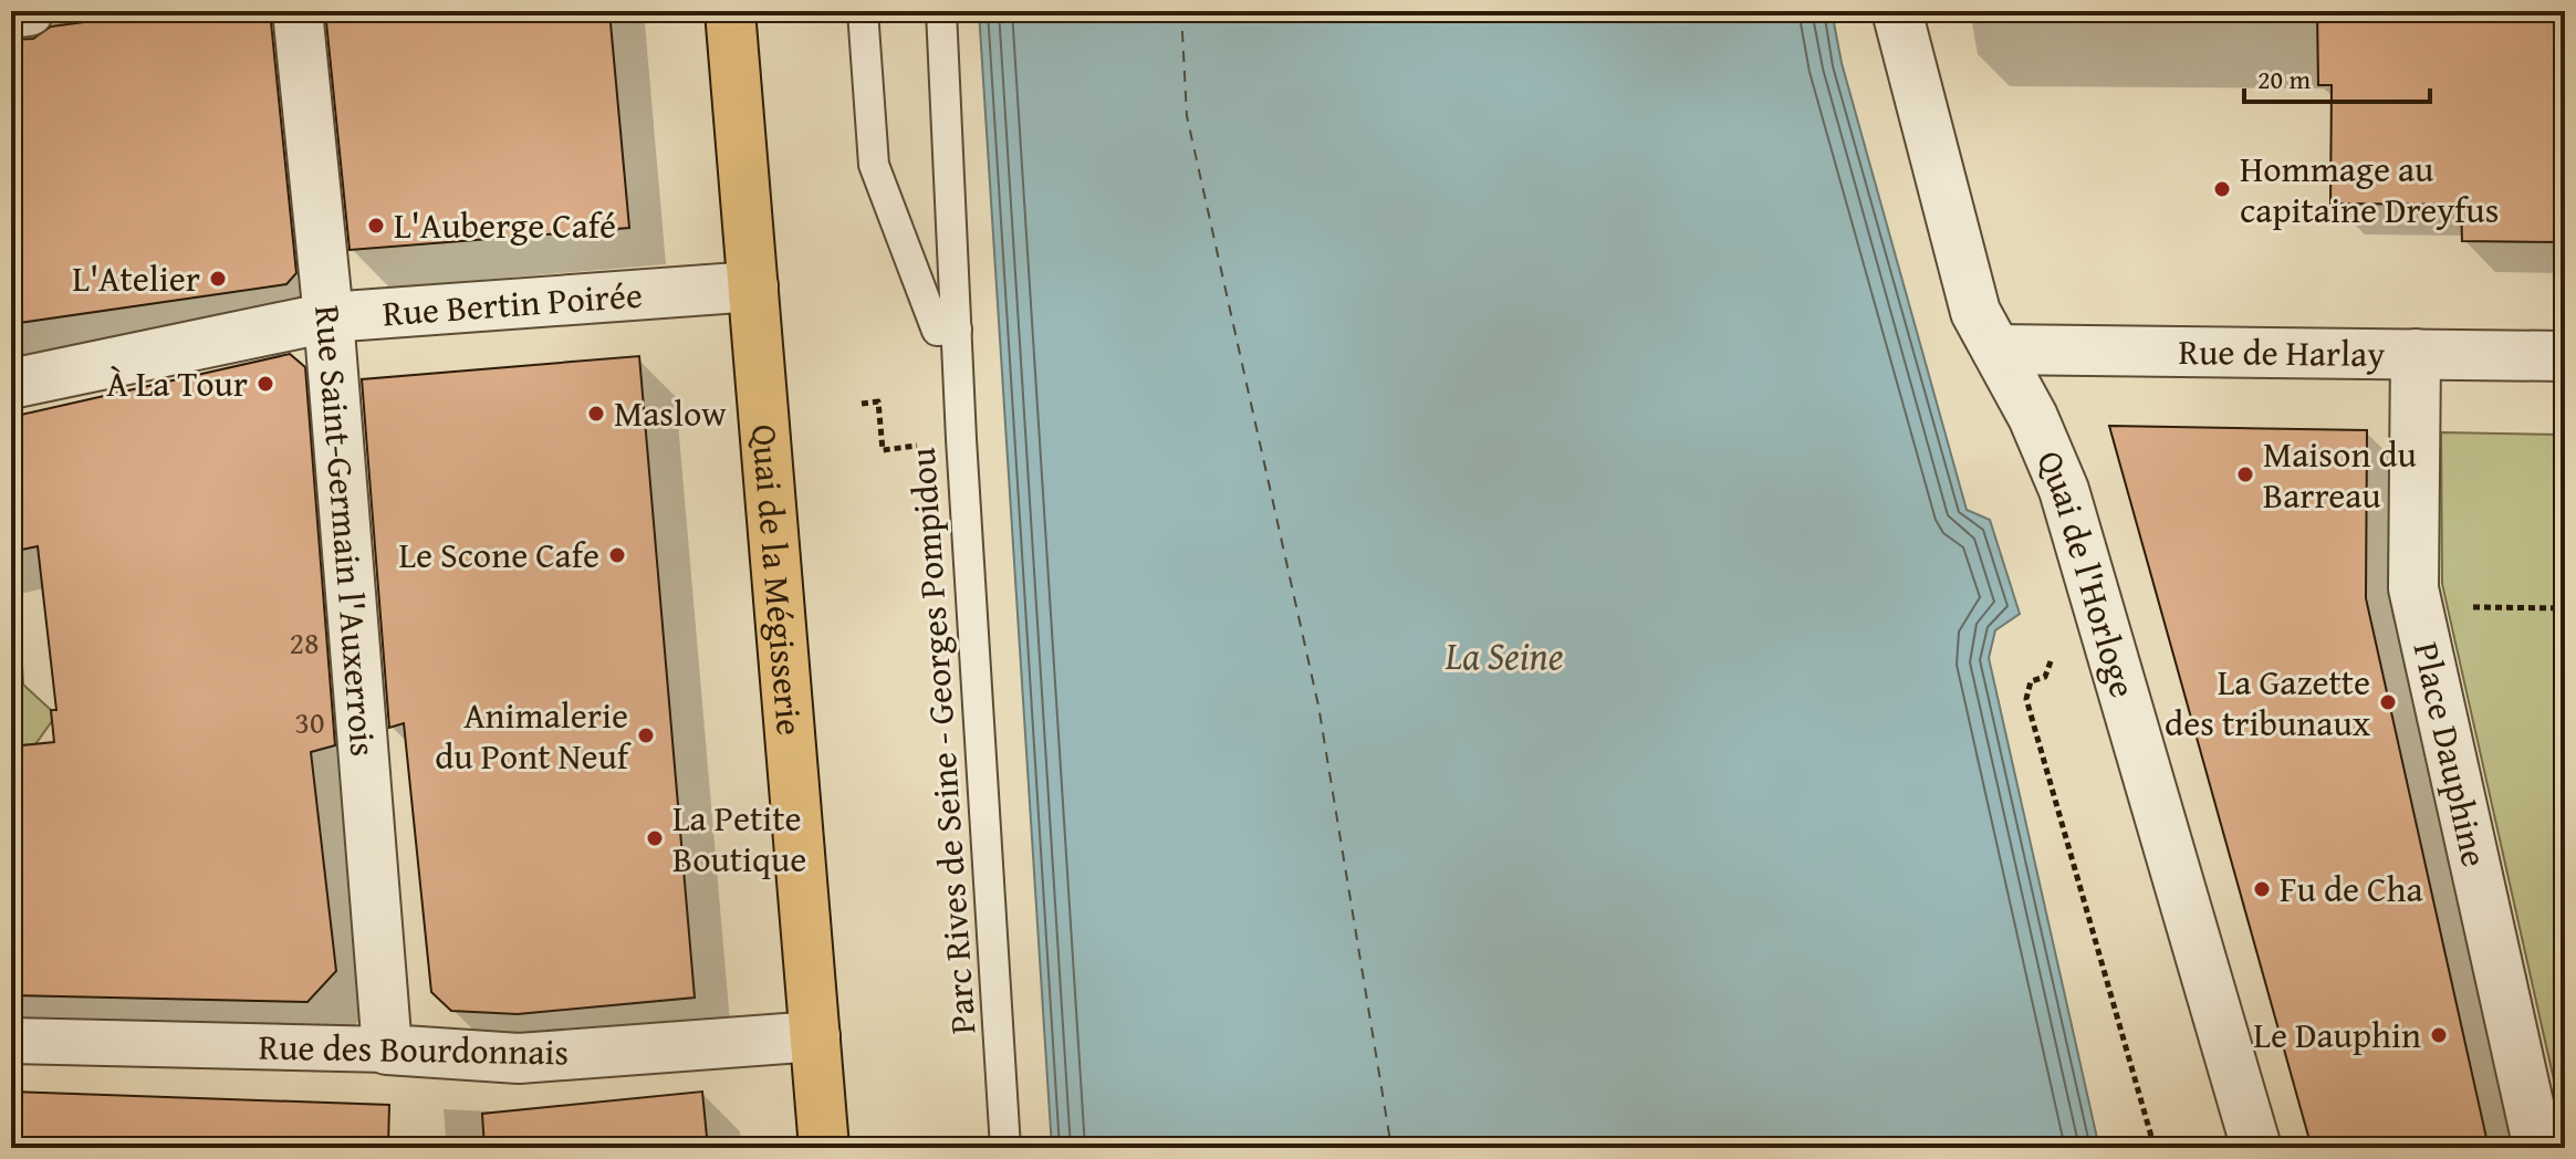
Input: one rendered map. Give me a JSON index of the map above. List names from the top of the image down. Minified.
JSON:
{"streets":{"main road":["Quai de la Mégisserie"],"street":["Rue Bertin Poirée","Rue de Harlay","Rue Saint-Germain l'Auxerrois","Quai de l'Horloge","Place Dauphine","Rue des Bourdonnais"],"lane":["Parc Rives de Seine - Georges Pompidou"]},"crossings":[["Rue Bertin Poirée","Rue Saint-Germain l'Auxerrois"],["Rue Bertin Poirée","Quai de la Mégisserie"],["Rue de Harlay","Quai de l'Horloge"],["Rue de Harlay","Place Dauphine"],["Rue Saint-Germain l'Auxerrois","Rue des Bourdonnais"],["Quai de la Mégisserie","Rue des Bourdonnais"]],"water":["La Seine"],"places":["Hommage au capitaine Dreyfus","L'Auberge Café","L'Atelier","À La Tour","Maslow","Maison du Barreau","Le Scone Cafe","La Gazette des tribunaux","Animalerie du Pont Neuf","La Petite Boutique","Fu de Cha","Le Dauphin"],"house_numbers":["28","30"],"scale_bar":"20 m"}
